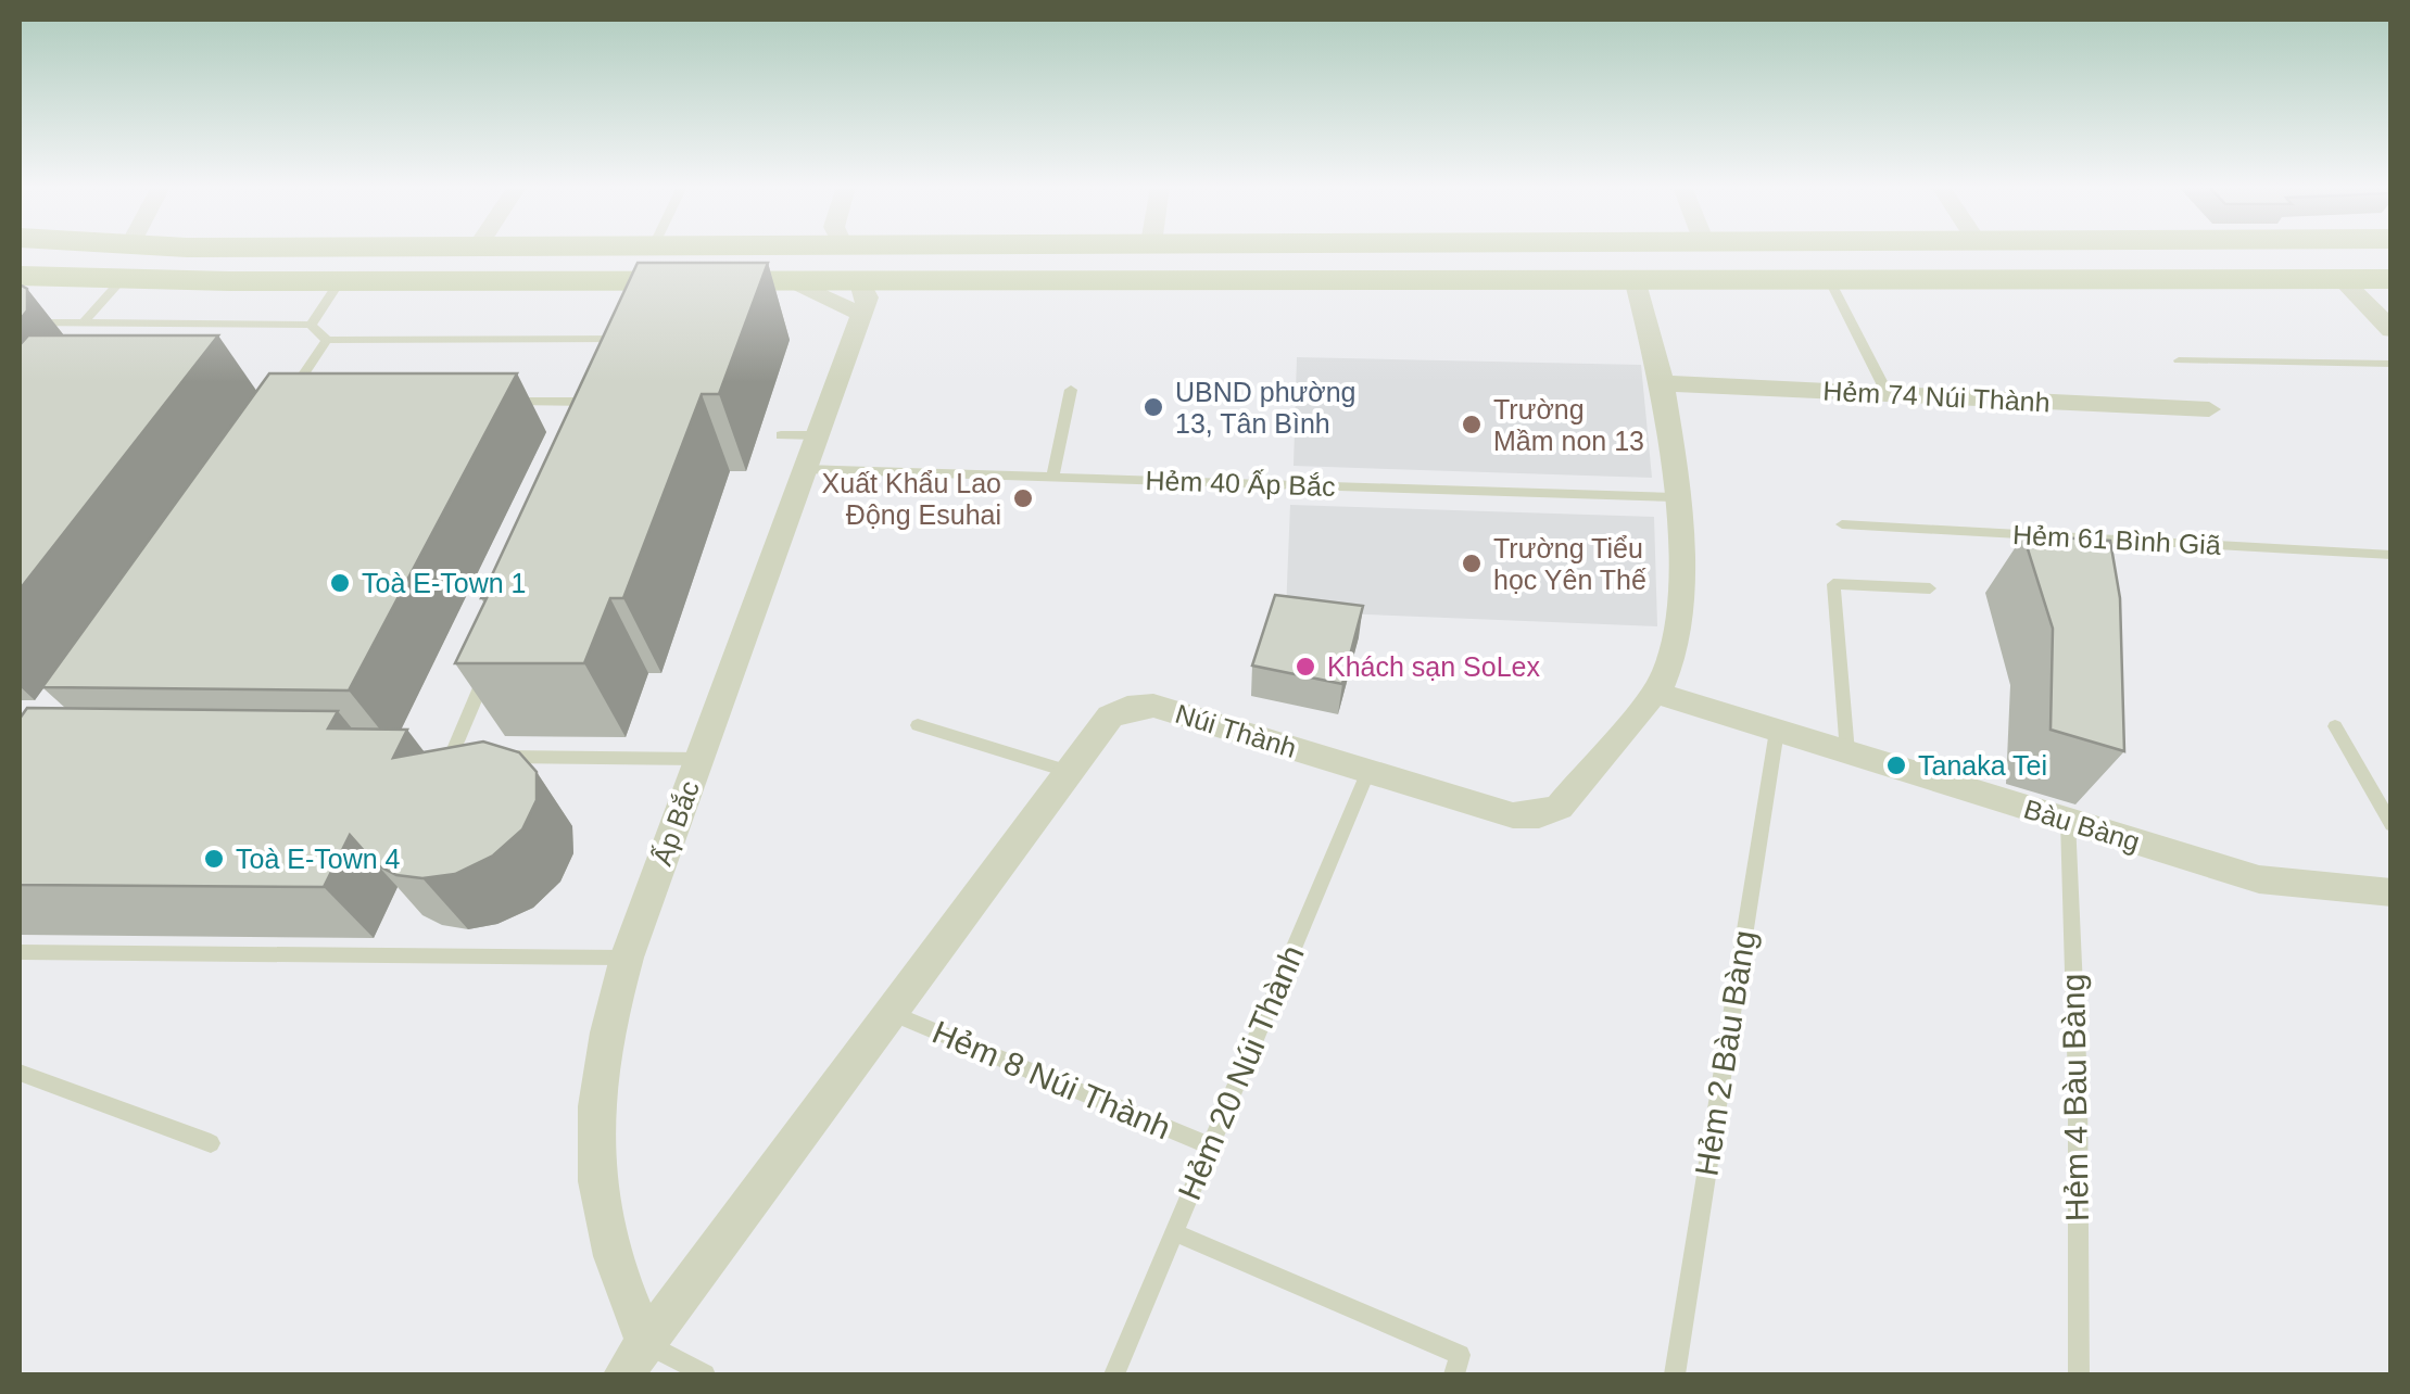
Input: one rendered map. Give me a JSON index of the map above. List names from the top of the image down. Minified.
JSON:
{"streets":{"street":["Hẻm 74 Núi Thành","Núi Thành","Ấp Bắc","Bàu Bàng"],"lane":["Hẻm 40 Ấp Bắc","Hẻm 61 Bình Giã","Hẻm 2 Bàu Bàng","Hẻm 20 Núi Thành","Hẻm 8 Núi Thành","Hẻm 4 Bàu Bàng"]},"crossings":[["Hẻm 74 Núi Thành","Núi Thành"],["Hẻm 40 Ấp Bắc","Núi Thành"],["Hẻm 40 Ấp Bắc","Ấp Bắc"],["Núi Thành","Ấp Bắc"],["Núi Thành","Bàu Bàng"],["Núi Thành","Hẻm 20 Núi Thành"],["Núi Thành","Hẻm 8 Núi Thành"],["Bàu Bàng","Hẻm 2 Bàu Bàng"],["Bàu Bàng","Hẻm 4 Bàu Bàng"],["Hẻm 20 Núi Thành","Hẻm 8 Núi Thành"]],"places":["UBND phường 13, Tân Bình","Trường Mầm non 13","Xuất Khẩu Lao Động Esuhai","Trường Tiểu học Yên Thế","Toà E-Town 1","Khách sạn SoLex","Tanaka Tei","Toà E-Town 4"]}
